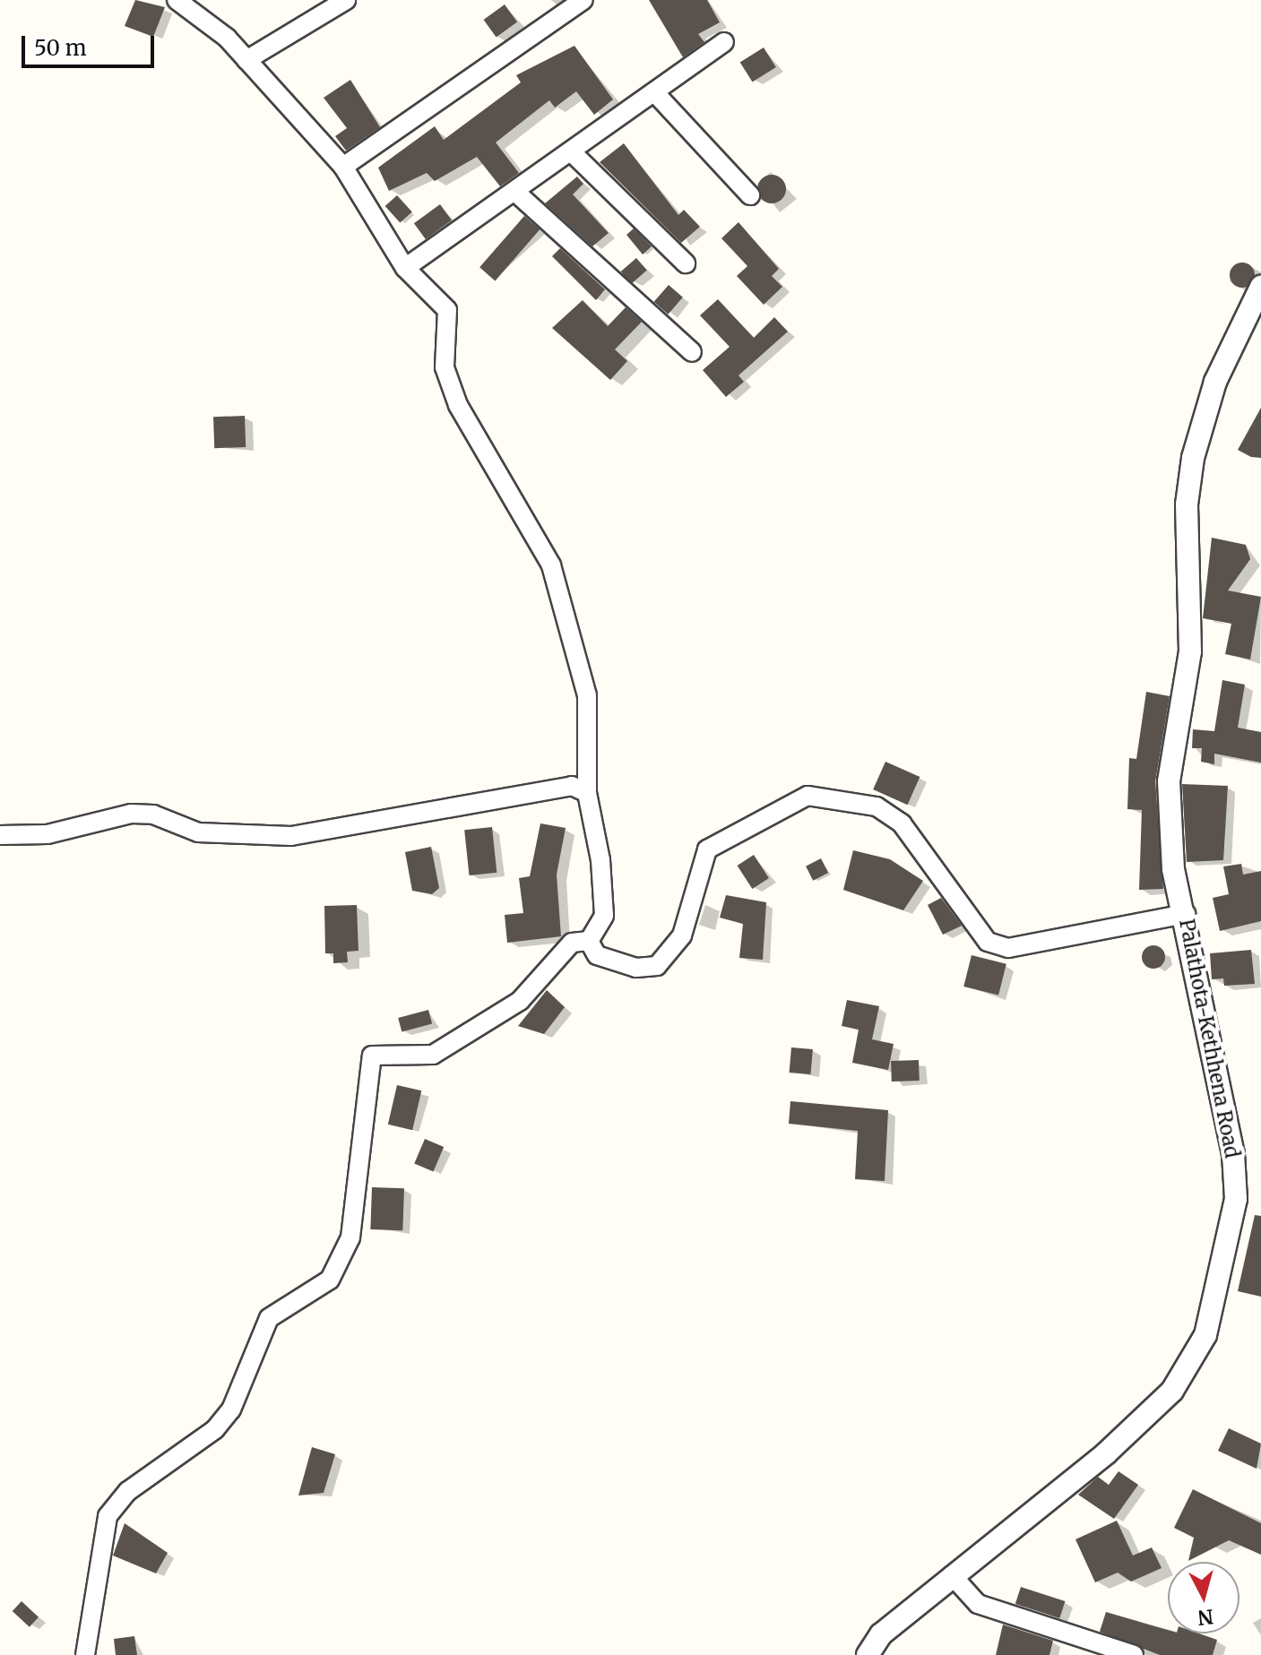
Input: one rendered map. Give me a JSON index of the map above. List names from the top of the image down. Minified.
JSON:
{"streets":{"street":["Palathota-Kethhena Road"]},"scale_bar":"50 m","north":"bottom"}
